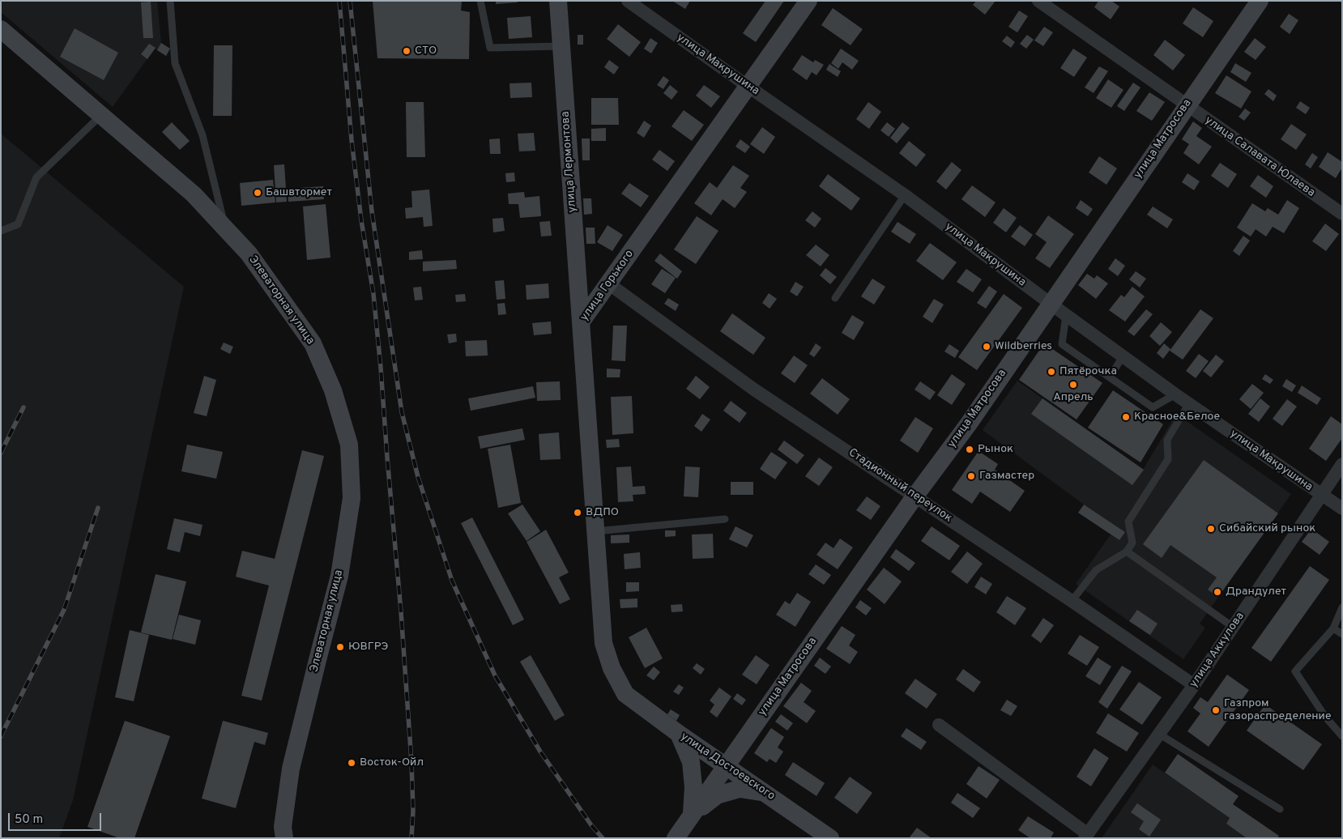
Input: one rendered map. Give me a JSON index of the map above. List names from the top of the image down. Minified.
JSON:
{"streets":{"main road":["улица Матросова","улица Лермонтова","улица Горького","Элеваторная улица","улица Достоевского"],"street":["улица Макрушина","улица Салавата Юлаева","Стадионный переулок","улица Аккулова"]},"crossings":[["улица Макрушина","улица Матросова"],["улица Макрушина","улица Горького"],["улица Макрушина","улица Аккулова"],["улица Матросова","улица Салавата Юлаева"],["улица Матросова","Стадионный переулок"],["улица Матросова","улица Достоевского"],["улица Лермонтова","улица Горького"],["улица Горького","Стадионный переулок"],["улица Горького","улица Достоевского"],["Стадионный переулок","улица Аккулова"]],"places":["СТО","Башвтормет","Wildberries","Пятёрочка","Апрель","Красное&Белое","Рынок","Газмастер","ВДПО","Сибайский рынок","Драндулет","ЮВГРЭ","Газпром газораспределение","Восток-Ойл"],"scale_bar":"50 m"}
